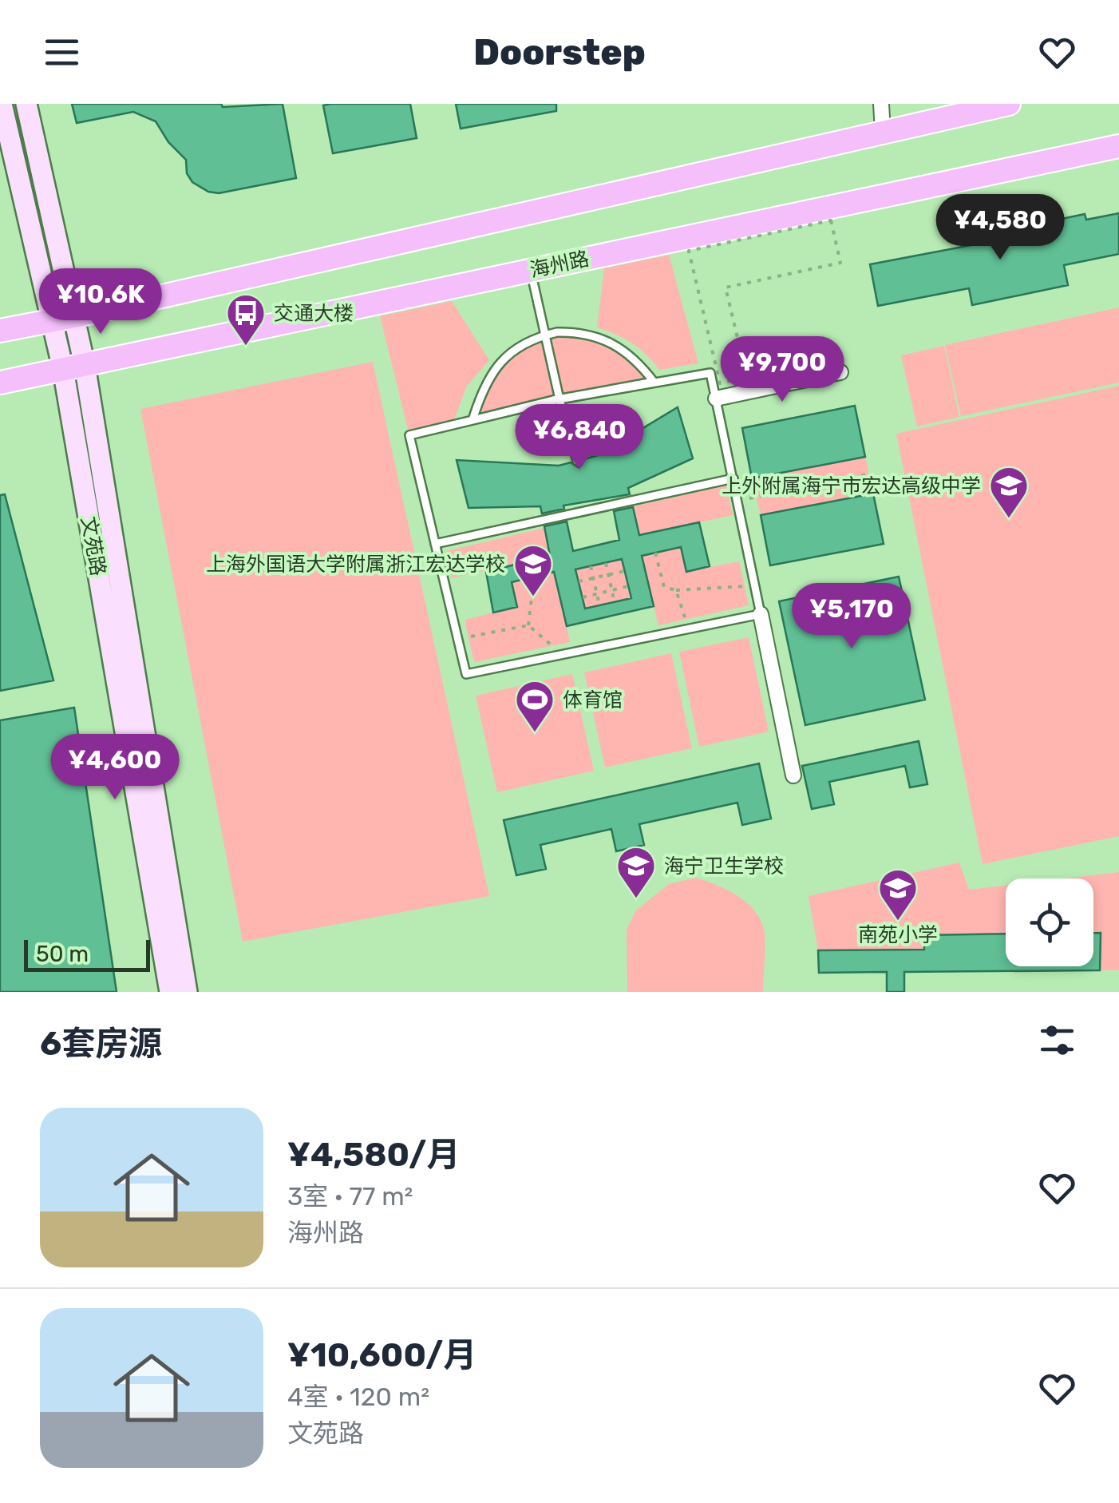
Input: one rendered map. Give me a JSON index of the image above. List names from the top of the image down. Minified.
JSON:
{"streets":{"main road":["海州路","文苑路"]},"crossings":[["海州路","文苑路"]],"places":{"bus stop":["交通大楼"],"school or university":["上外附属海宁市宏达高级中学","上海外国语大学附属浙江宏达学校","海宁卫生学校","南苑小学"],"sports":["体育馆"]},"scale_bar":"50 m","page":{"header":"Doorstep","price":["¥4,580","¥10.6K","¥9,700","¥6,840","¥5,170","¥4,600"],"scale":"50 m","heading":"6套房源","list":[{"name":"¥4,580/月","note":"3室 · 77 m² · 海州路"},{"name":"¥10,600/月","note":"4室 · 120 m² · 文苑路"}]}}
